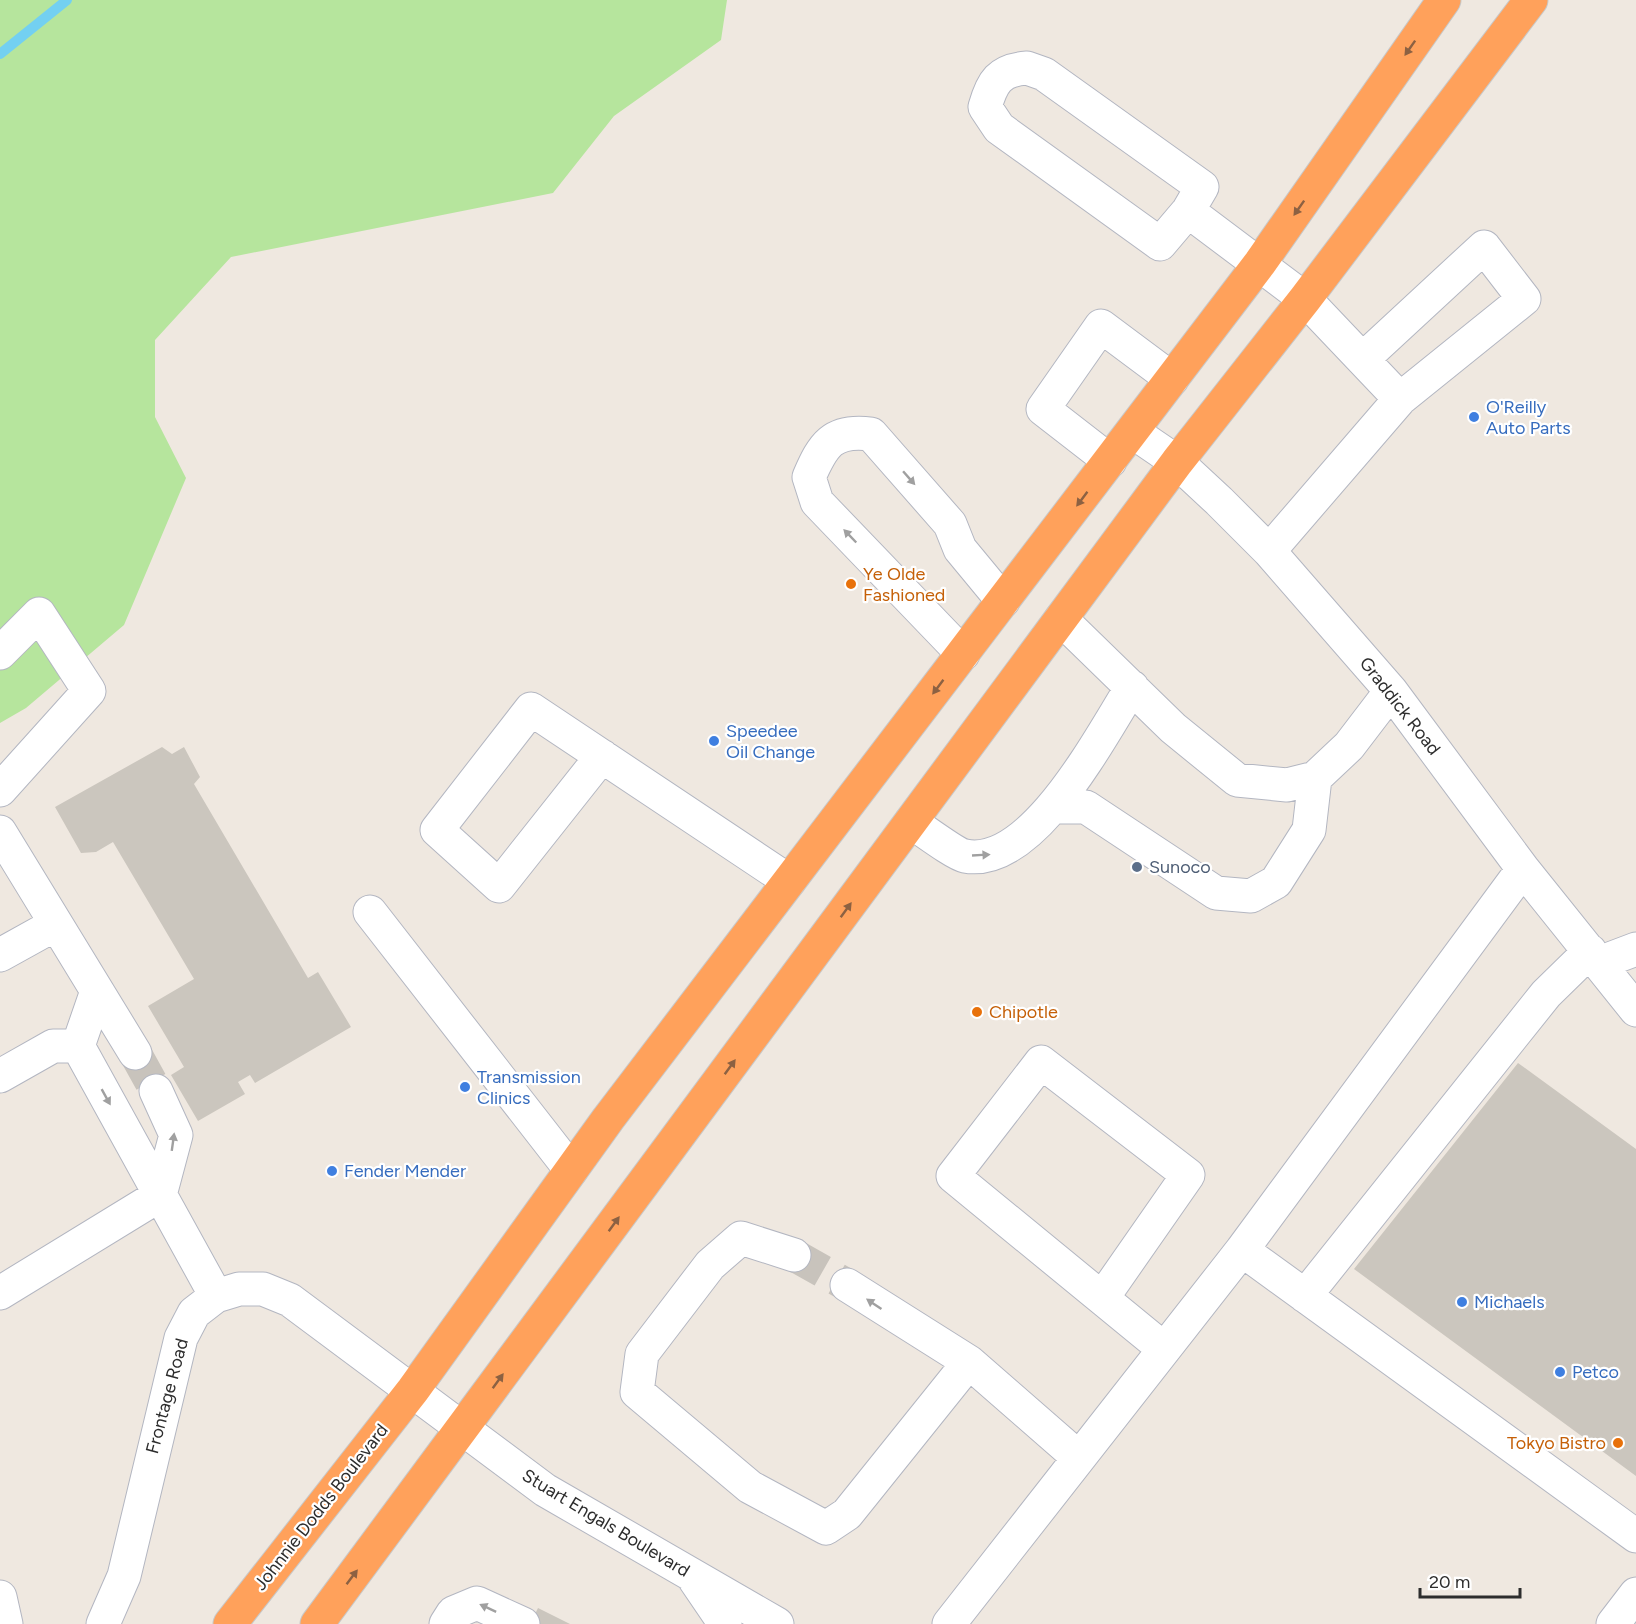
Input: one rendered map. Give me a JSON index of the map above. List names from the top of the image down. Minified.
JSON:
{"streets":{"highway":["Johnnie Dodds Boulevard"],"street":["Graddick Road","Frontage Road","Stuart Engals Boulevard"]},"crossings":[["Graddick Road","Johnnie Dodds Boulevard"],["Frontage Road","Johnnie Dodds Boulevard"],["Frontage Road","Stuart Engals Boulevard"],["Johnnie Dodds Boulevard","Stuart Engals Boulevard"]],"places":["O'Reilly Auto Parts","Ye Olde Fashioned","Speedee Oil Change","Sunoco","Chipotle","Transmission Clinics","Fender Mender","Michaels","Petco","Tokyo Bistro"],"scale_bar":"20 m"}
